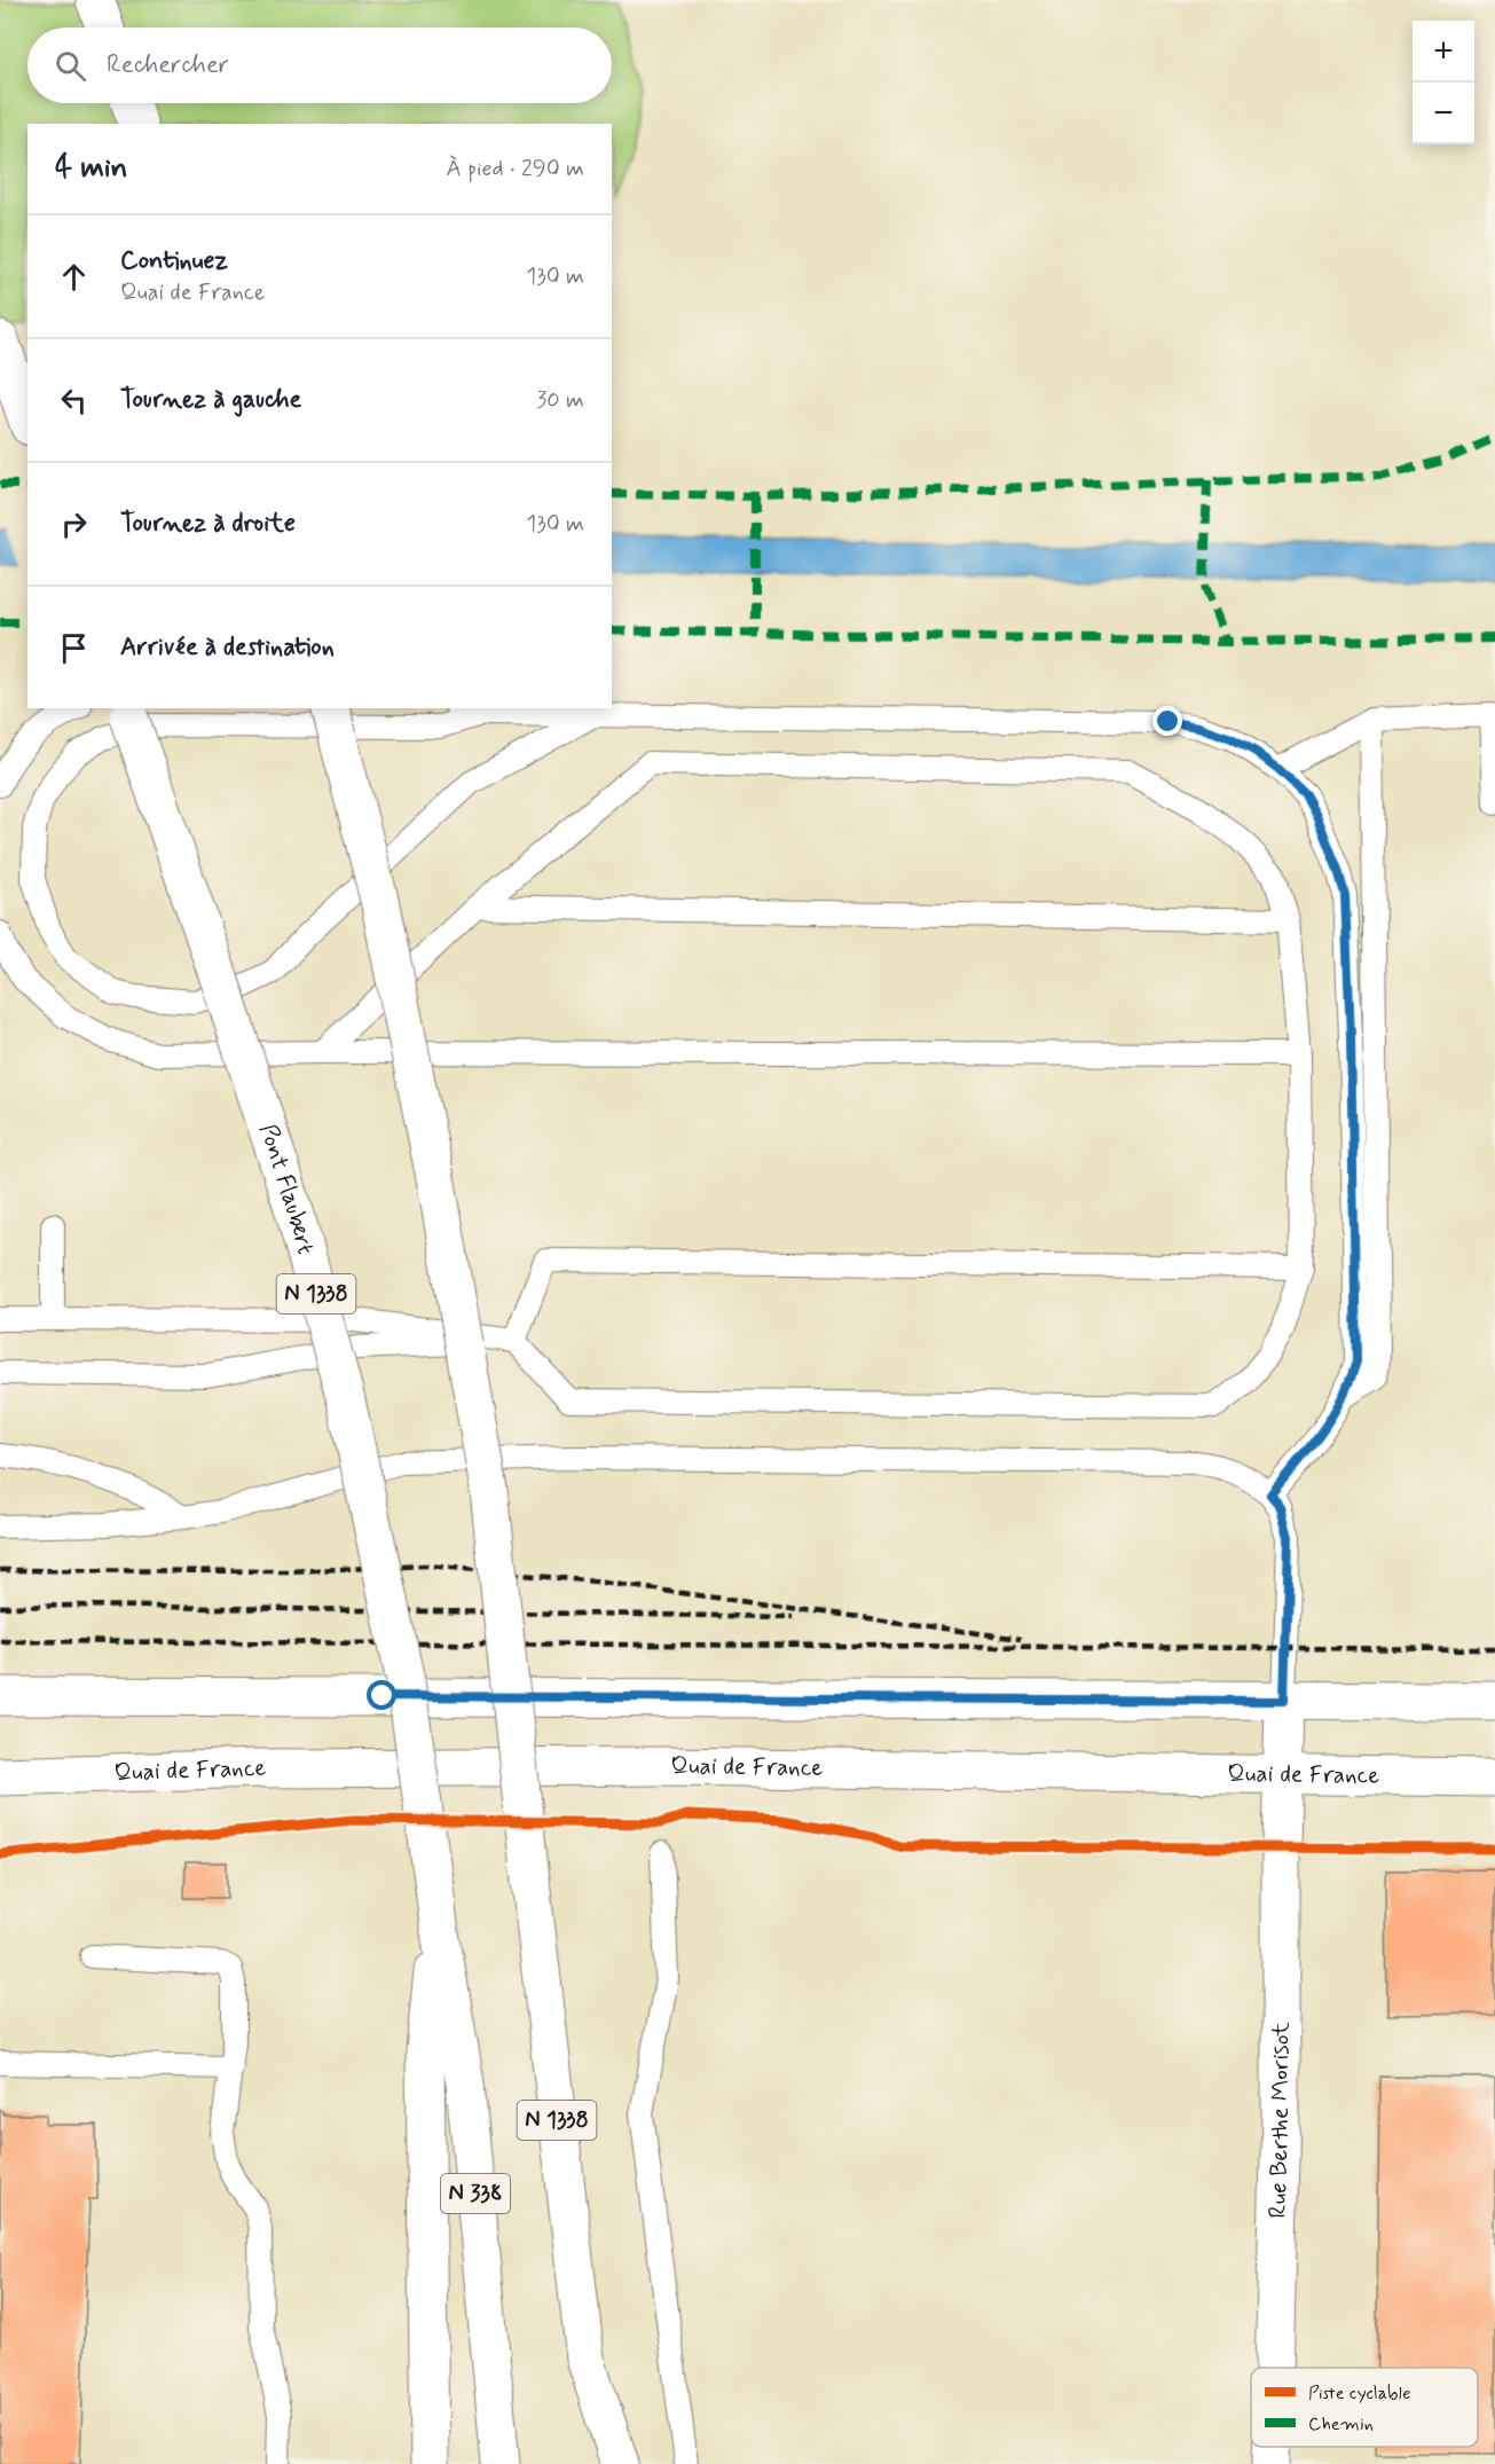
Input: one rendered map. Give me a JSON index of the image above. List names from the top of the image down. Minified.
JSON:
{"streets":{"main road":["Pont Flaubert","N 1338","Quai de France","Rue Berthe Morisot","N 338"]},"crossings":[["Pont Flaubert","N 338"],["Quai de France","Rue Berthe Morisot"]],"legend":["Piste cyclable","Chemin"],"page":{"map_buttons":["+","−"],"search":"Rechercher","heading":["4 min","À pied · 290 m"],"list":[["Continuez","Quai de France","130 m"],["Tournez à gauche","30 m"],["Tournez à droite","130 m"],"Arrivée à destination"]}}
